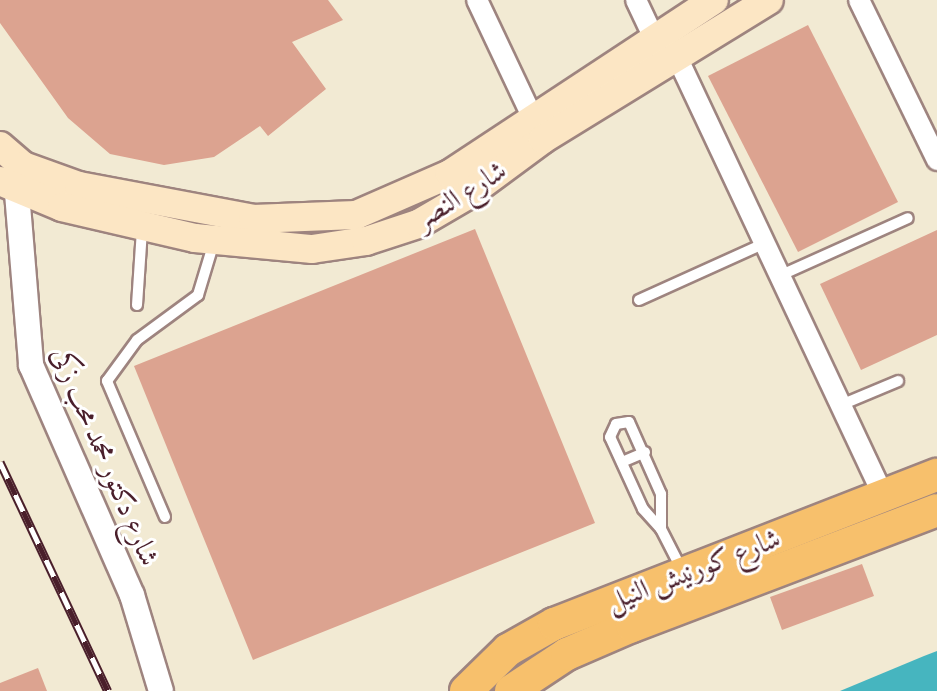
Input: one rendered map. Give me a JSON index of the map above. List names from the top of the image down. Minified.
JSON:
{"streets":{"main road":["شارع النصر","شارع كورنيش النيل"],"street":["شارع دكتور محمد محب زكى"]},"crossings":[["شارع النصر","شارع دكتور محمد محب زكى"]]}
